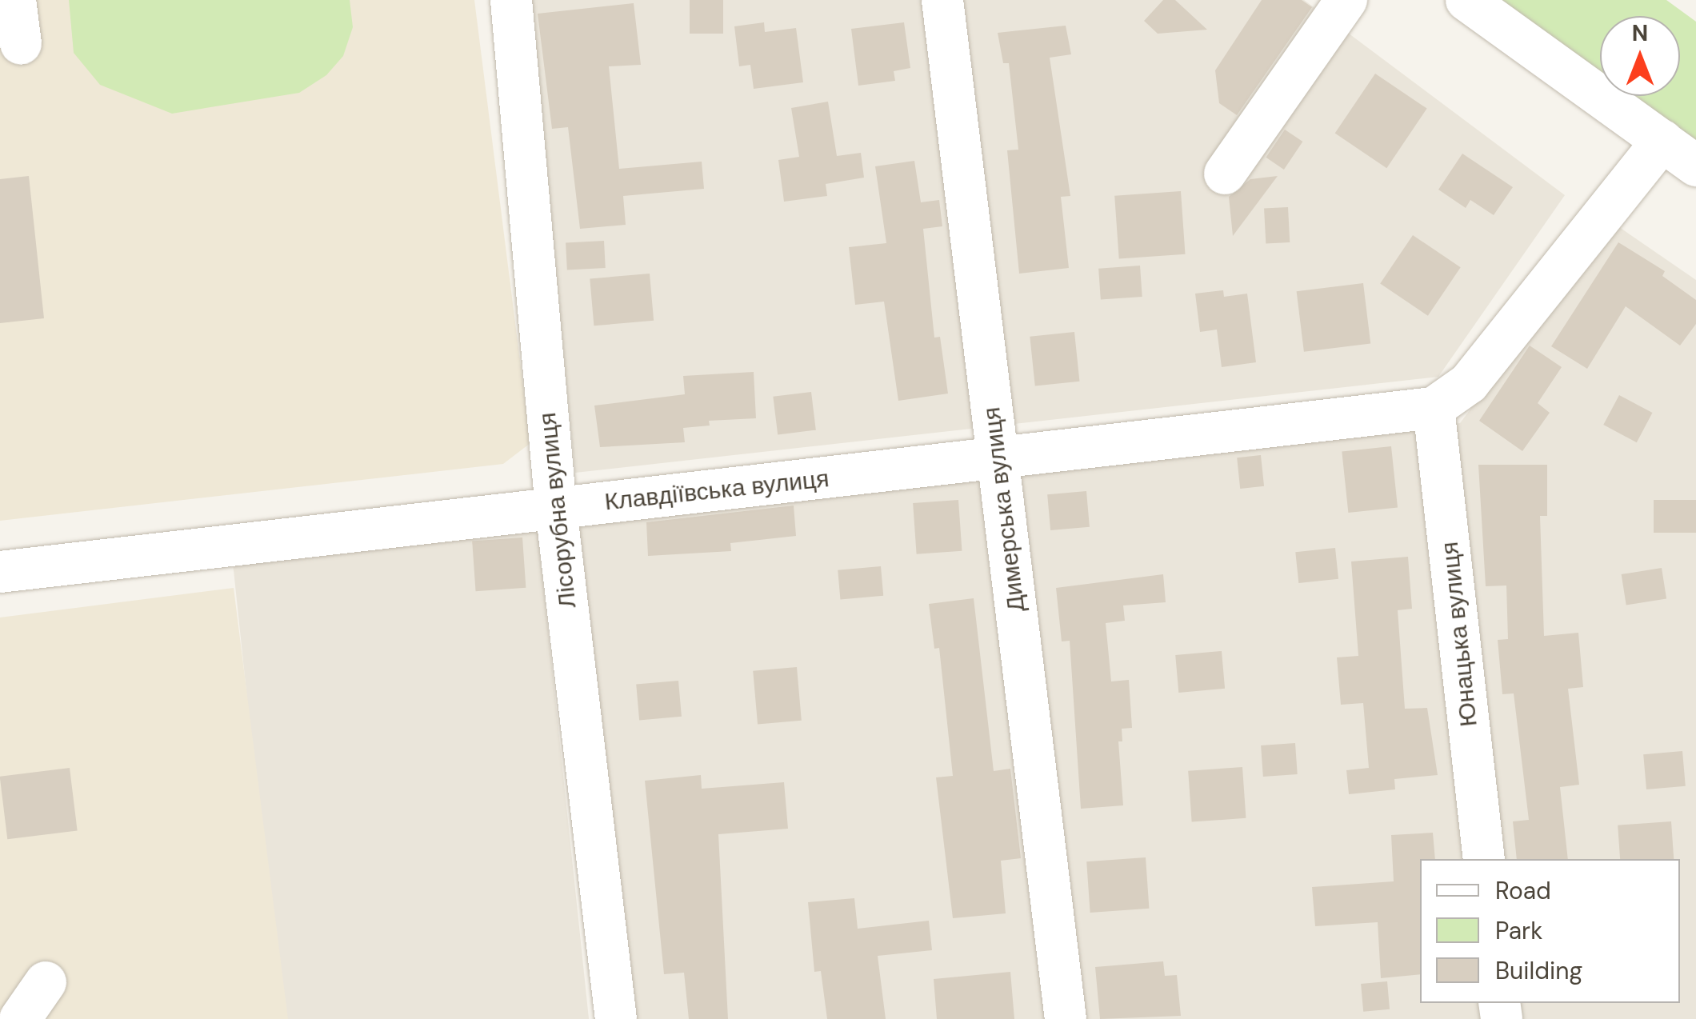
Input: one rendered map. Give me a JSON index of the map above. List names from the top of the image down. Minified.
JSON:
{"streets":{"street":["Клавдіївська вулиця","Димерська вулиця","Лісорубна вулиця","Юнацька вулиця"]},"crossings":[["Клавдіївська вулиця","Димерська вулиця"],["Клавдіївська вулиця","Лісорубна вулиця"],["Клавдіївська вулиця","Юнацька вулиця"]],"legend":["Road","Park","Building"],"north":"top"}
